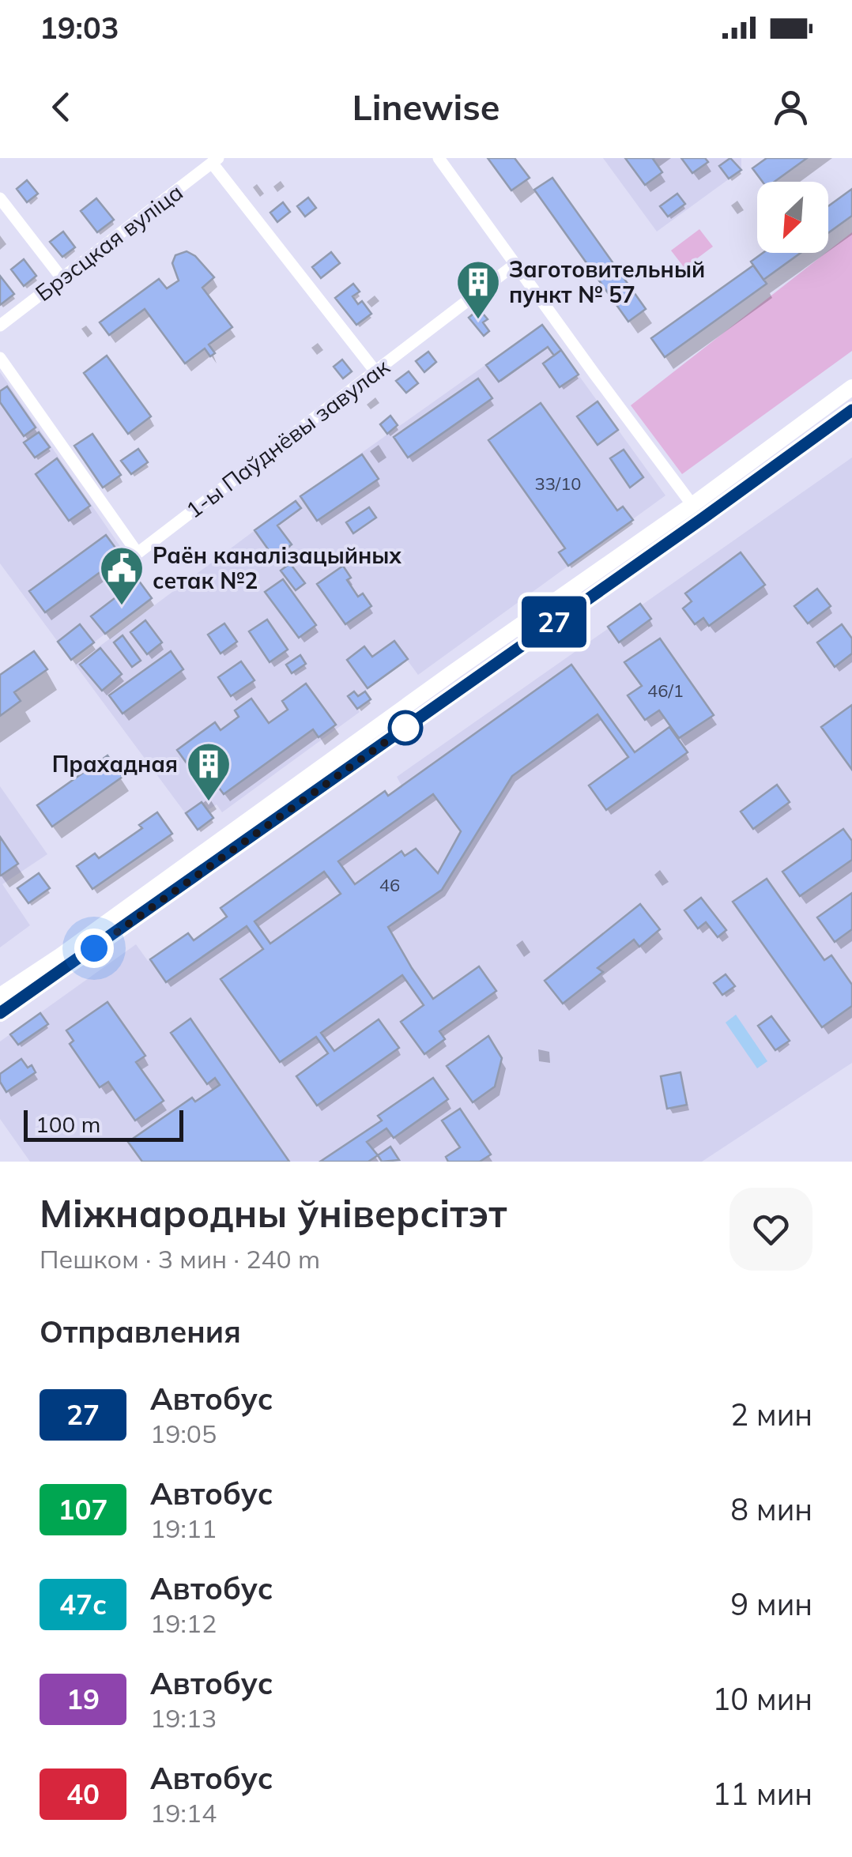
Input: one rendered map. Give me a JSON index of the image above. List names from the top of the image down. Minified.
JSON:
{"streets":{"street":["Брэсцкая вуліца","1-ы Паўднёвы завулак"]},"places":{"building":["Заготовительный пункт № 57","Прахадная"],"public building":["Раён каналізацыйных сетак №2"]},"lines":["bus line 27"],"house_numbers":["33/10","46/1","46"],"scale_bar":"100 m","north":"bottom left","page":{"status":"19:03","header":"Linewise","on_map":"27","scale":"100 m","heading":[["Міжнародны ўніверсітэт","Пешком · 3 мин · 240 m"],"Отправления"],"list":[{"mark":"27","name":"Автобус","note":"19:05","value":"2 мин"},{"mark":"107","name":"Автобус","note":"19:11","value":"8 мин"},{"mark":"47с","name":"Автобус","note":"19:12","value":"9 мин"},{"mark":"19","name":"Автобус","note":"19:13","value":"10 мин"},{"mark":"40","name":"Автобус","note":"19:14","value":"11 мин"}]}}
